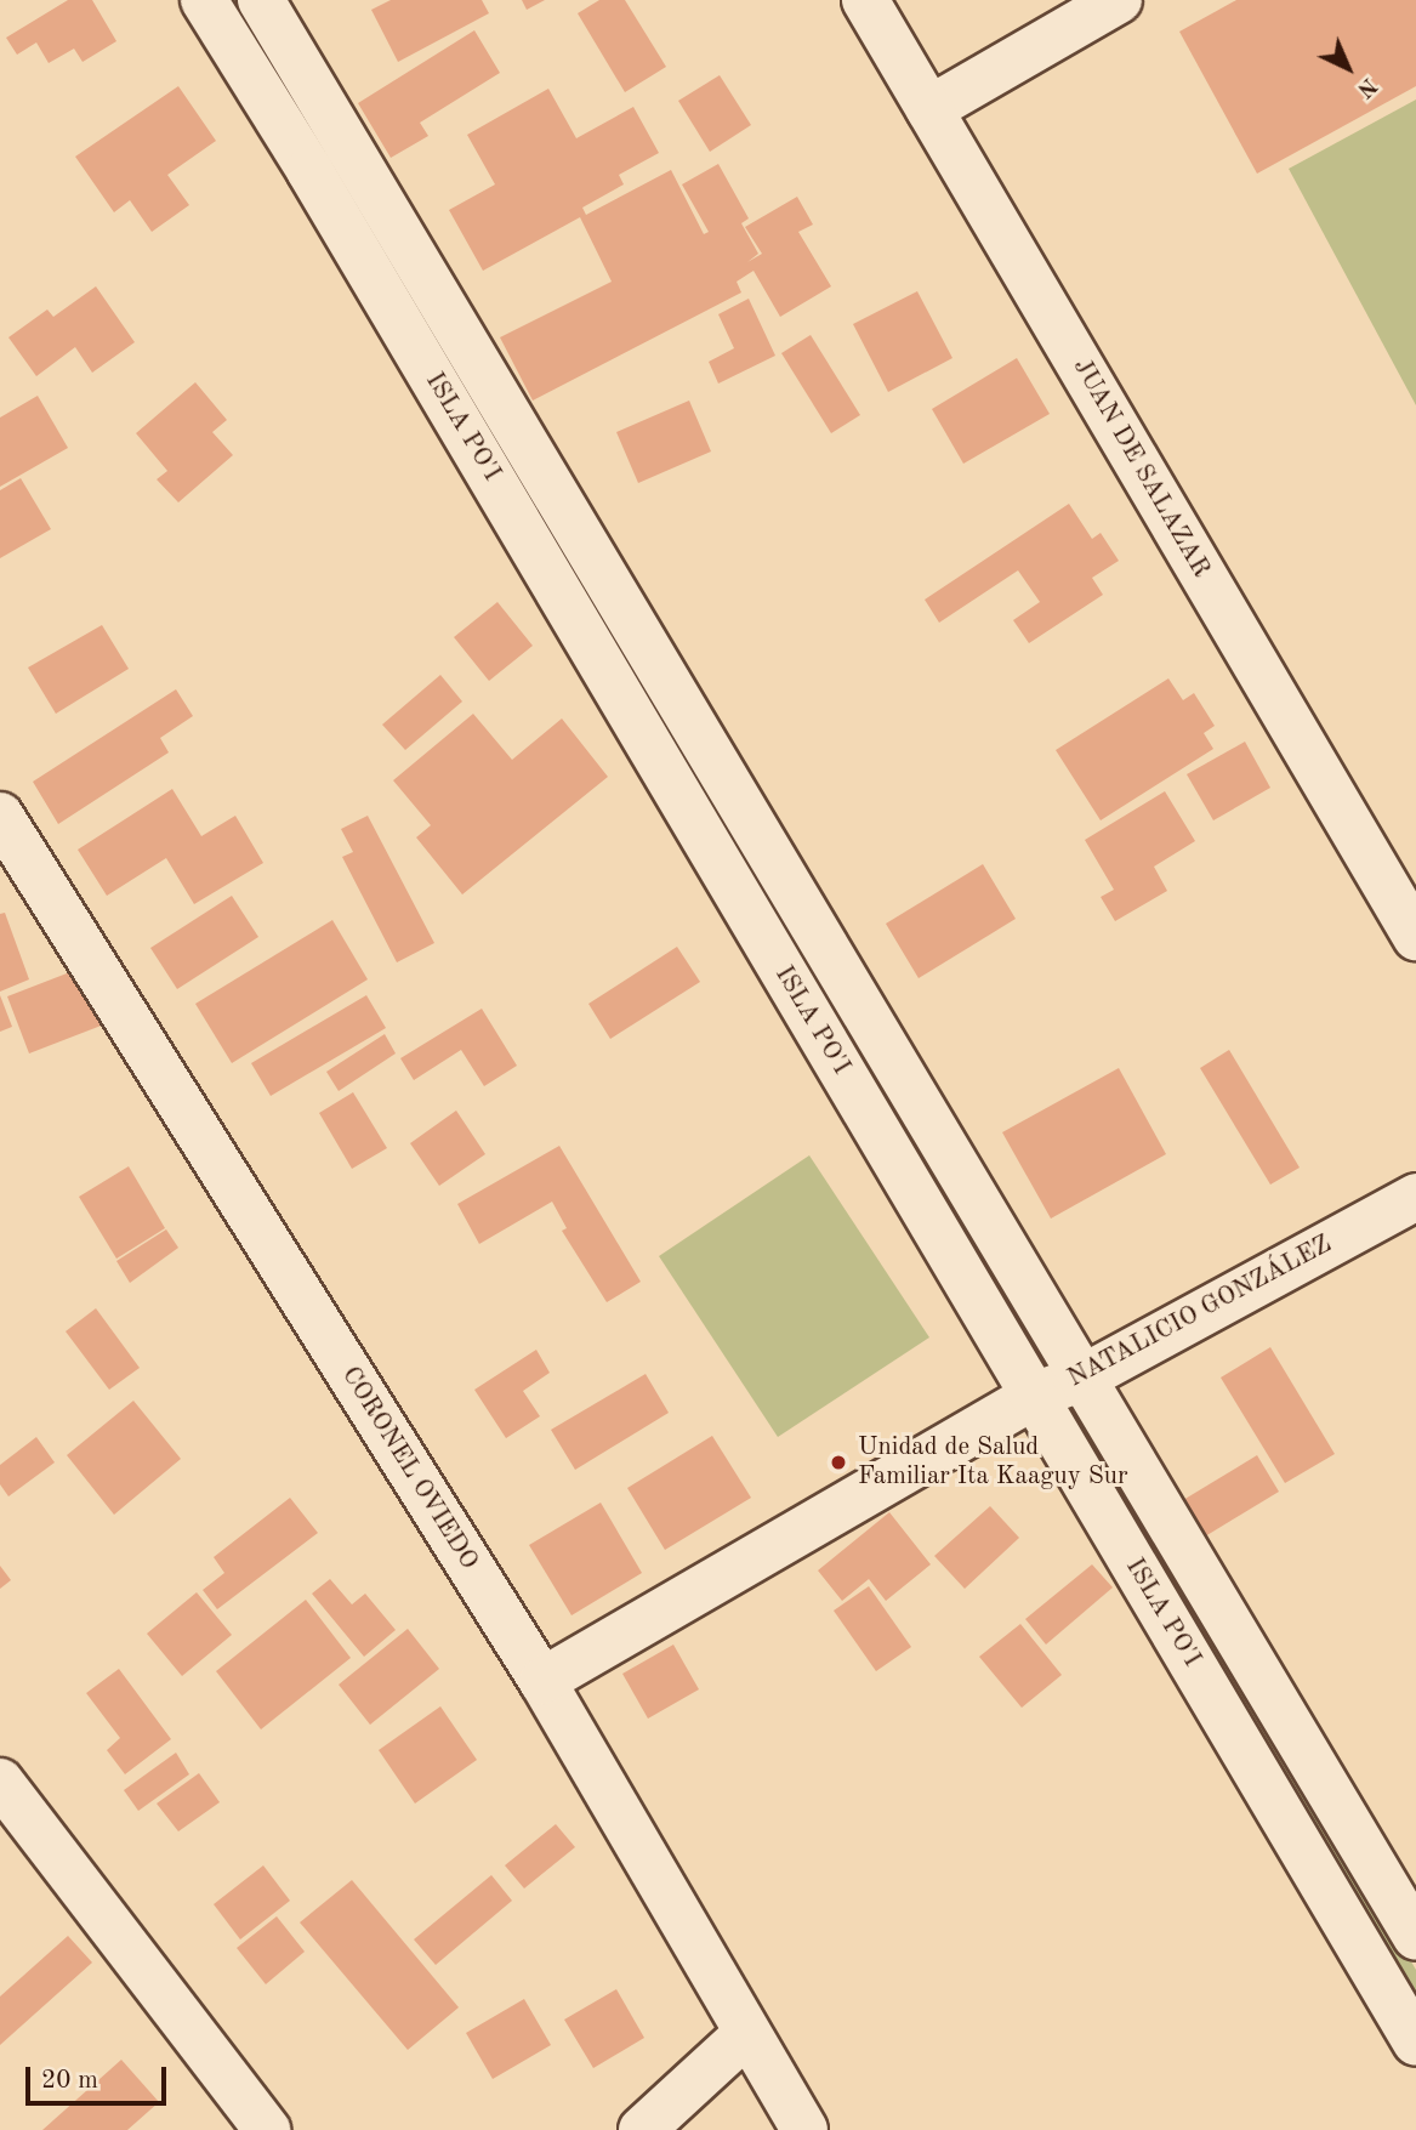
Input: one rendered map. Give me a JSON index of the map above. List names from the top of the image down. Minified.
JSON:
{"streets":{"street":["ISLA PO'I","JUAN DE SALAZAR","NATALICIO GONZÁLEZ","CORONEL OVIEDO"]},"crossings":[["ISLA PO'I","NATALICIO GONZÁLEZ"],["NATALICIO GONZÁLEZ","CORONEL OVIEDO"]],"places":["Unidad de Salud Familiar Ita Kaaguy Sur"],"scale_bar":"20 m","north":"bottom right"}
